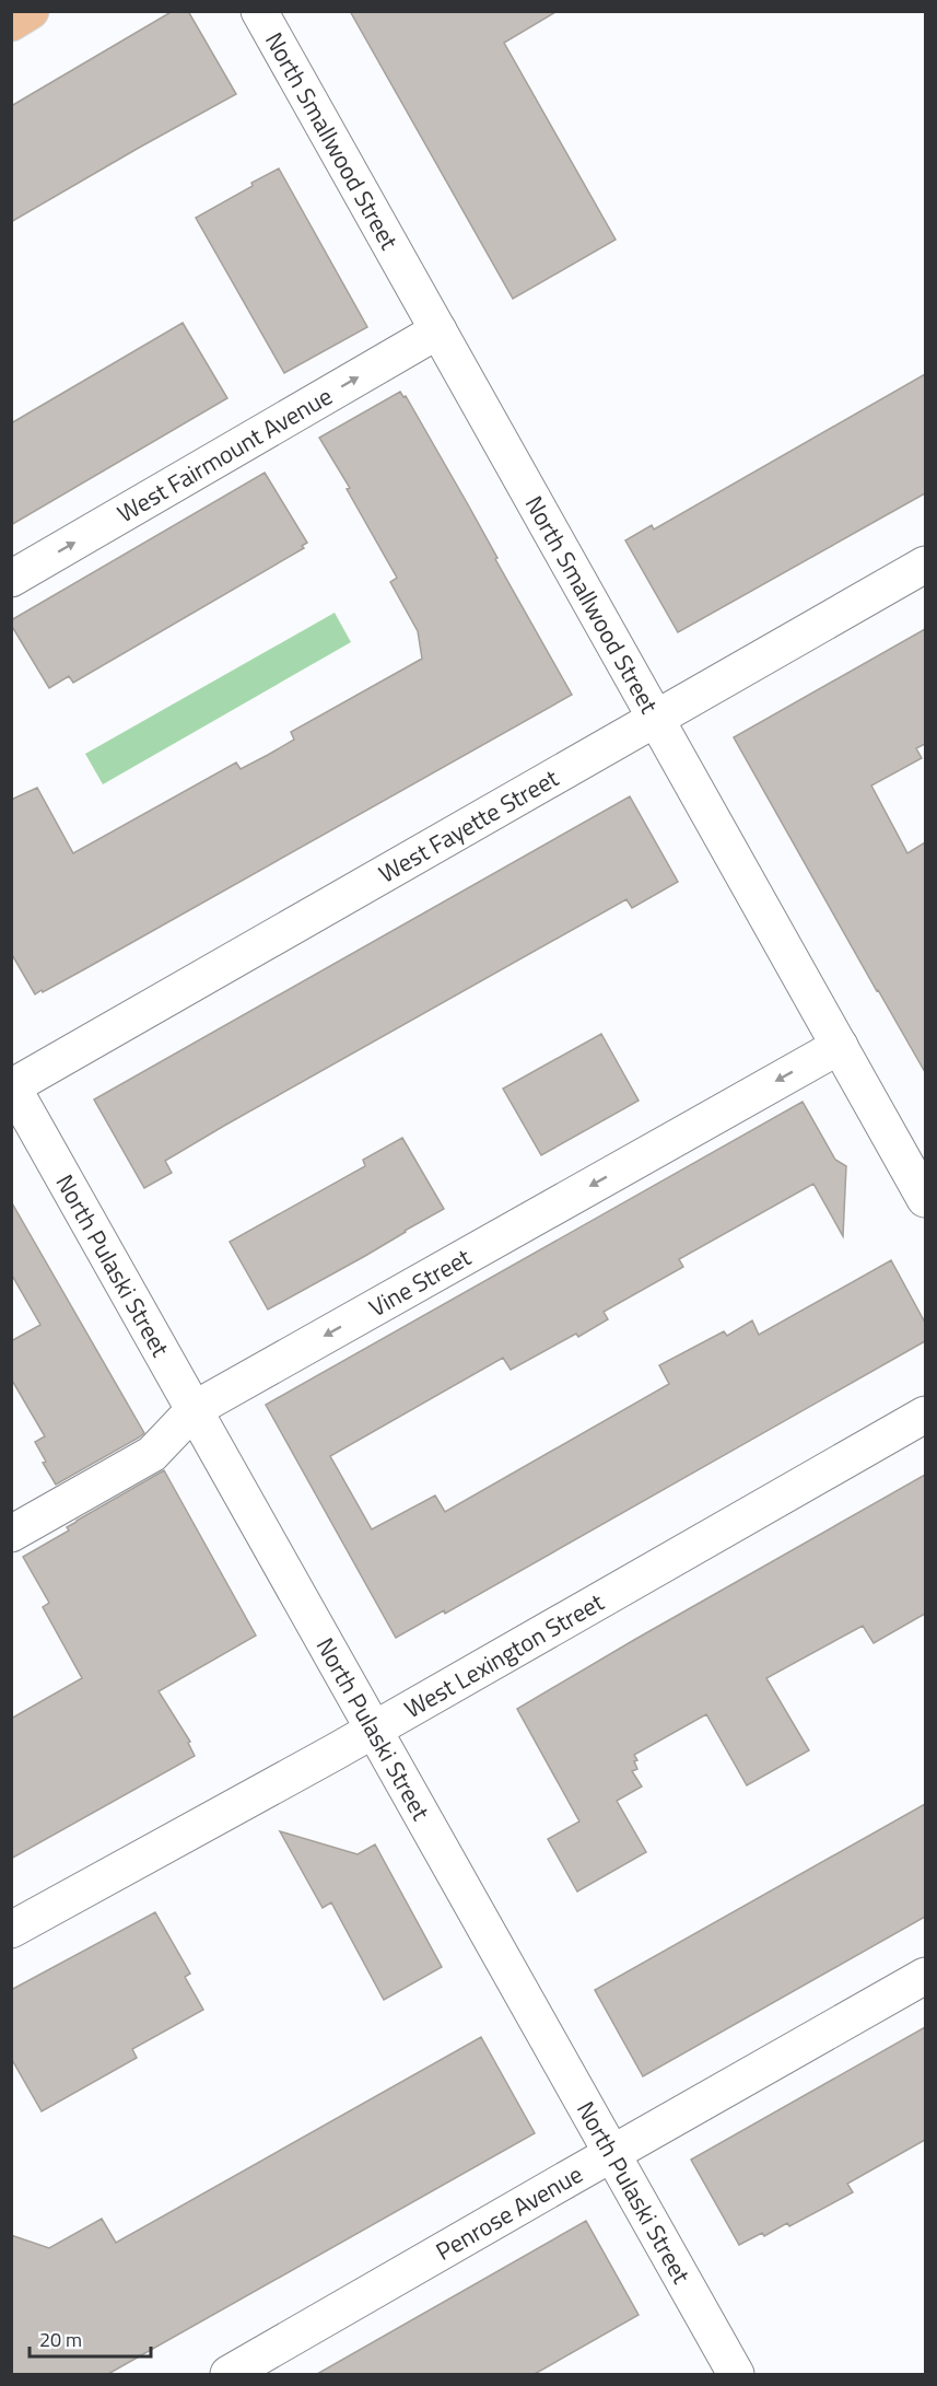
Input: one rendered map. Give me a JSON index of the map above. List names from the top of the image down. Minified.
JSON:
{"streets":{"street":["North Smallwood Street","West Fairmount Avenue","West Fayette Street","North Pulaski Street","Vine Street","West Lexington Street","Penrose Avenue"]},"crossings":[["North Smallwood Street","West Fairmount Avenue"],["North Smallwood Street","West Fayette Street"],["North Smallwood Street","Vine Street"],["West Fayette Street","North Pulaski Street"],["North Pulaski Street","Vine Street"],["North Pulaski Street","West Lexington Street"],["North Pulaski Street","Penrose Avenue"]],"one_way":["West Fairmount Avenue","Vine Street"],"scale_bar":"20 m"}
